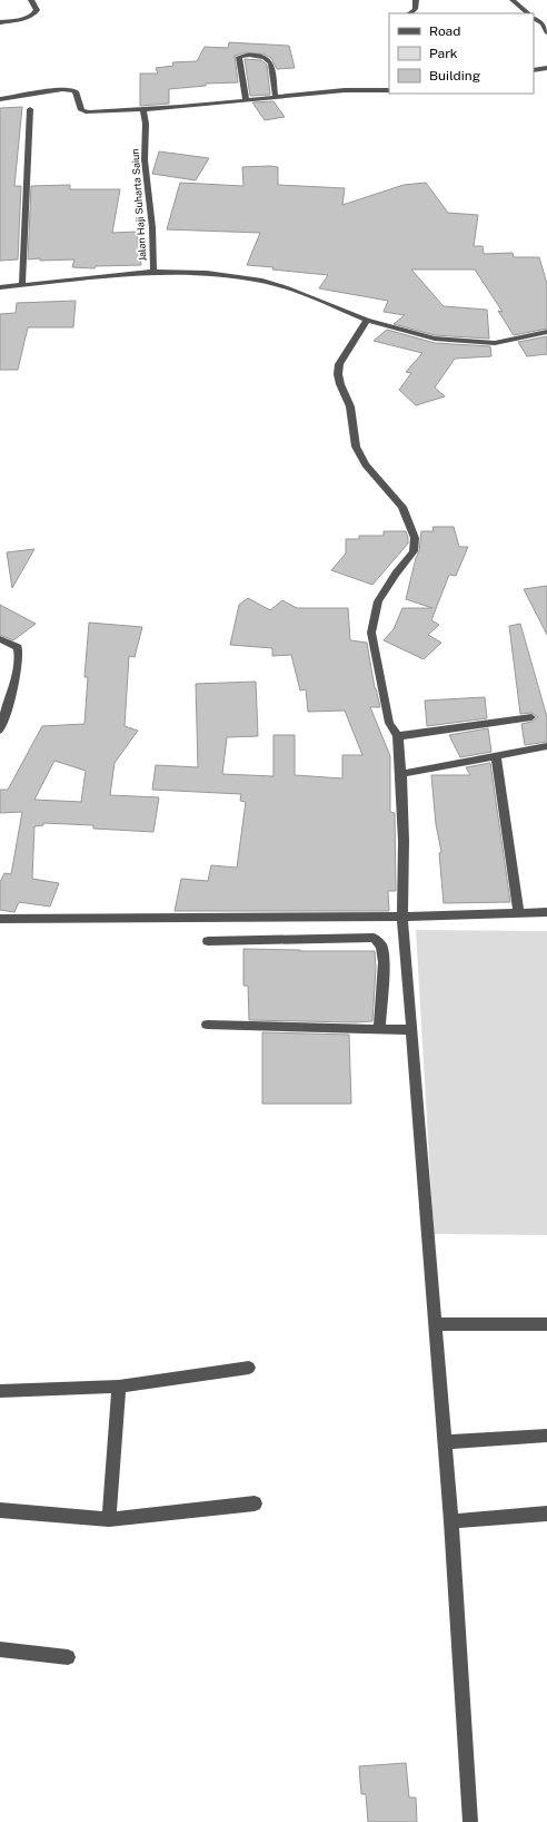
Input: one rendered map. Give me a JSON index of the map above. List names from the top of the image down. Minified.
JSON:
{"streets":{"street":["Jalan Haji Suharta Saiun"]},"legend":["Road","Park","Building"]}
